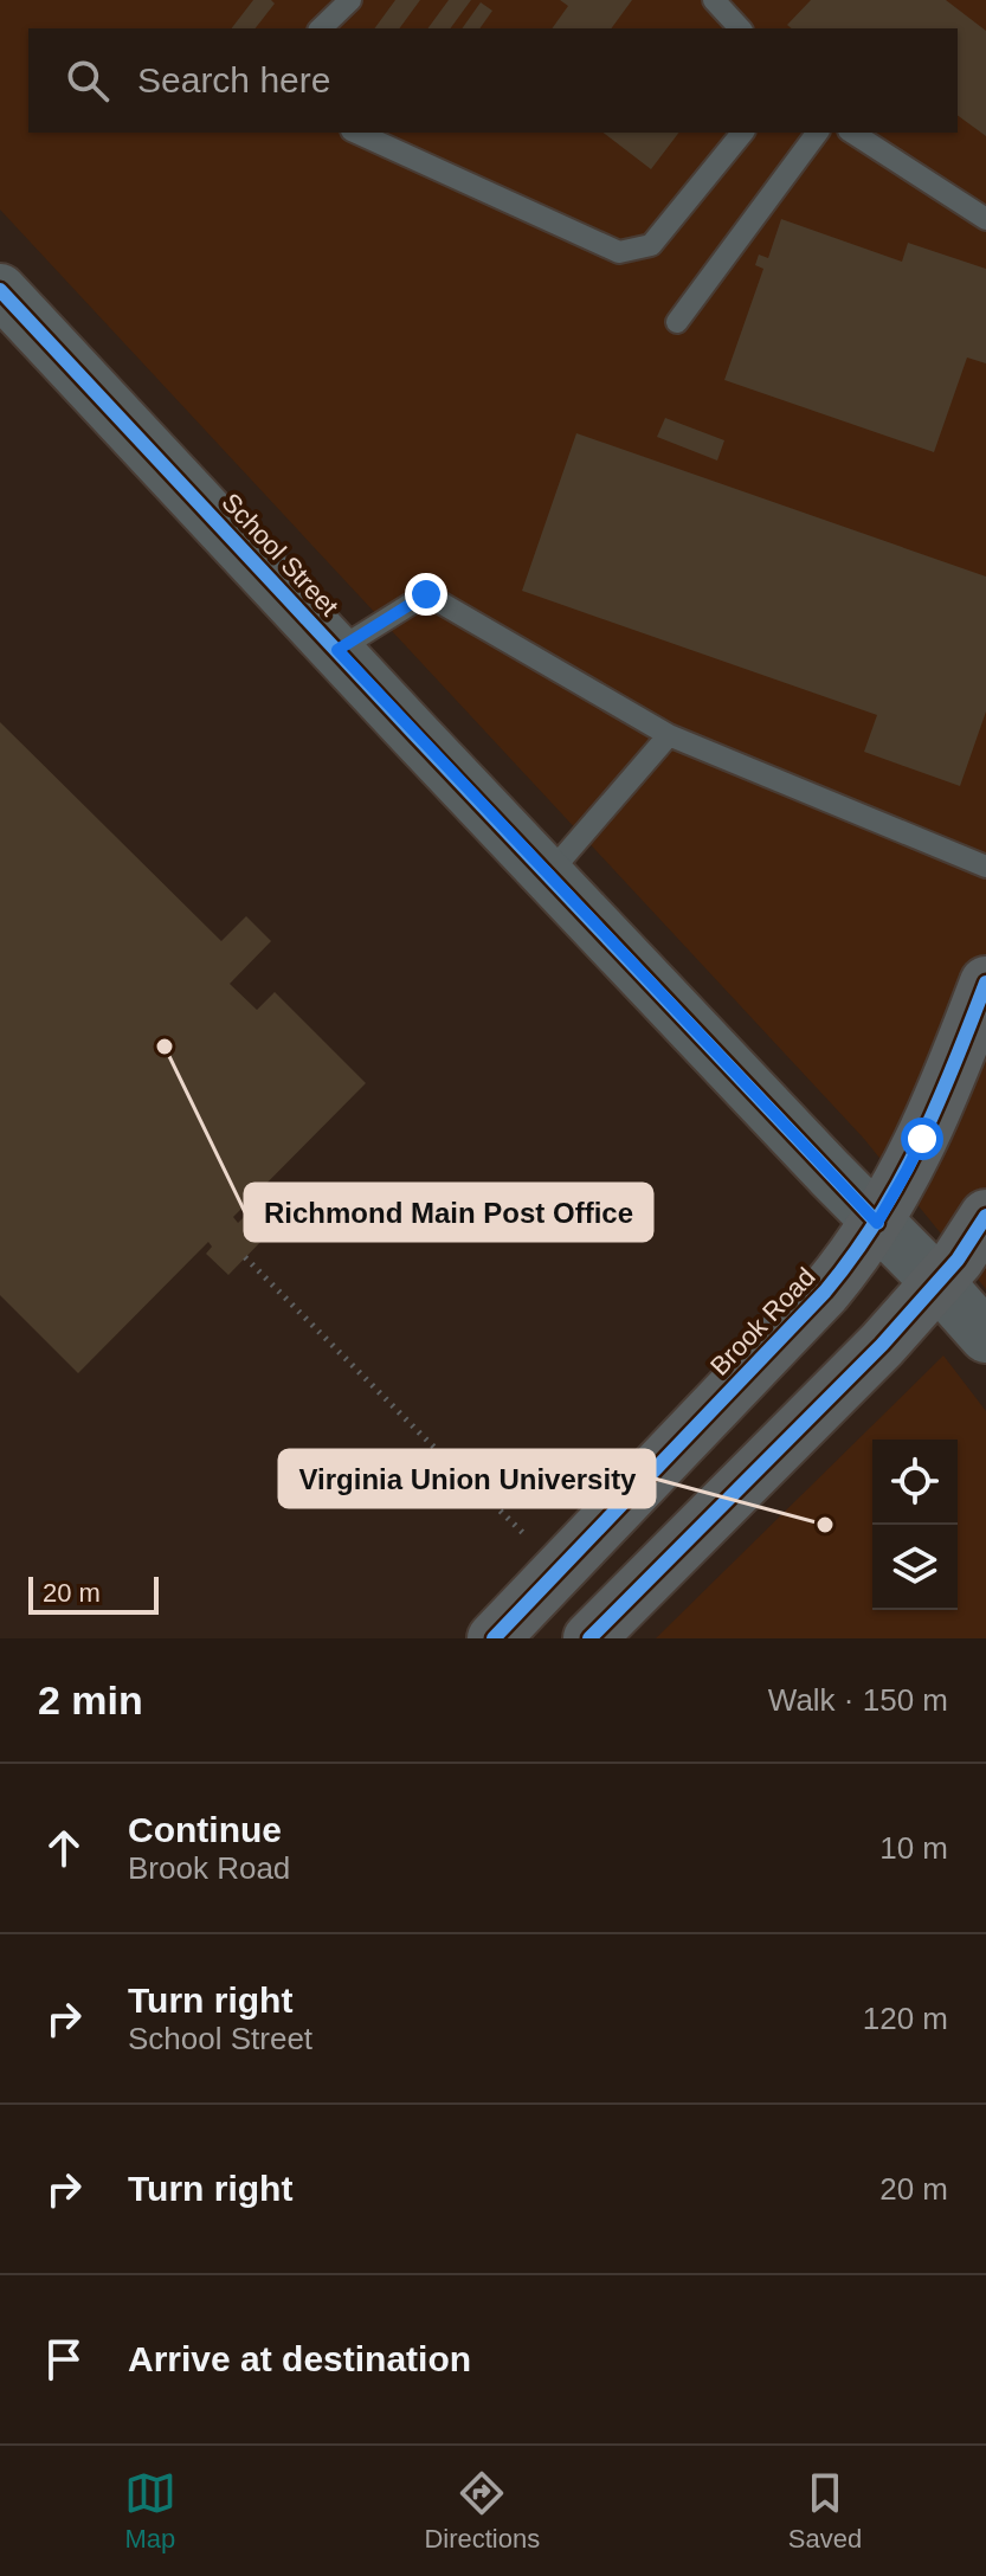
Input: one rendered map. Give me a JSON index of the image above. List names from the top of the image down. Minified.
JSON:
{"streets":{"main road":["Brook Road"],"street":["School Street"]},"crossings":[["School Street","Brook Road"]],"places":["Richmond Main Post Office","Virginia Union University"],"scale_bar":"20 m","page":{"search":"Search here","scale":"20 m","heading":["2 min","Walk · 150 m"],"list":[["Continue","Brook Road","10 m"],["Turn right","School Street","120 m"],["Turn right","20 m"],"Arrive at destination"],"nav":["Map","Directions","Saved"]}}
